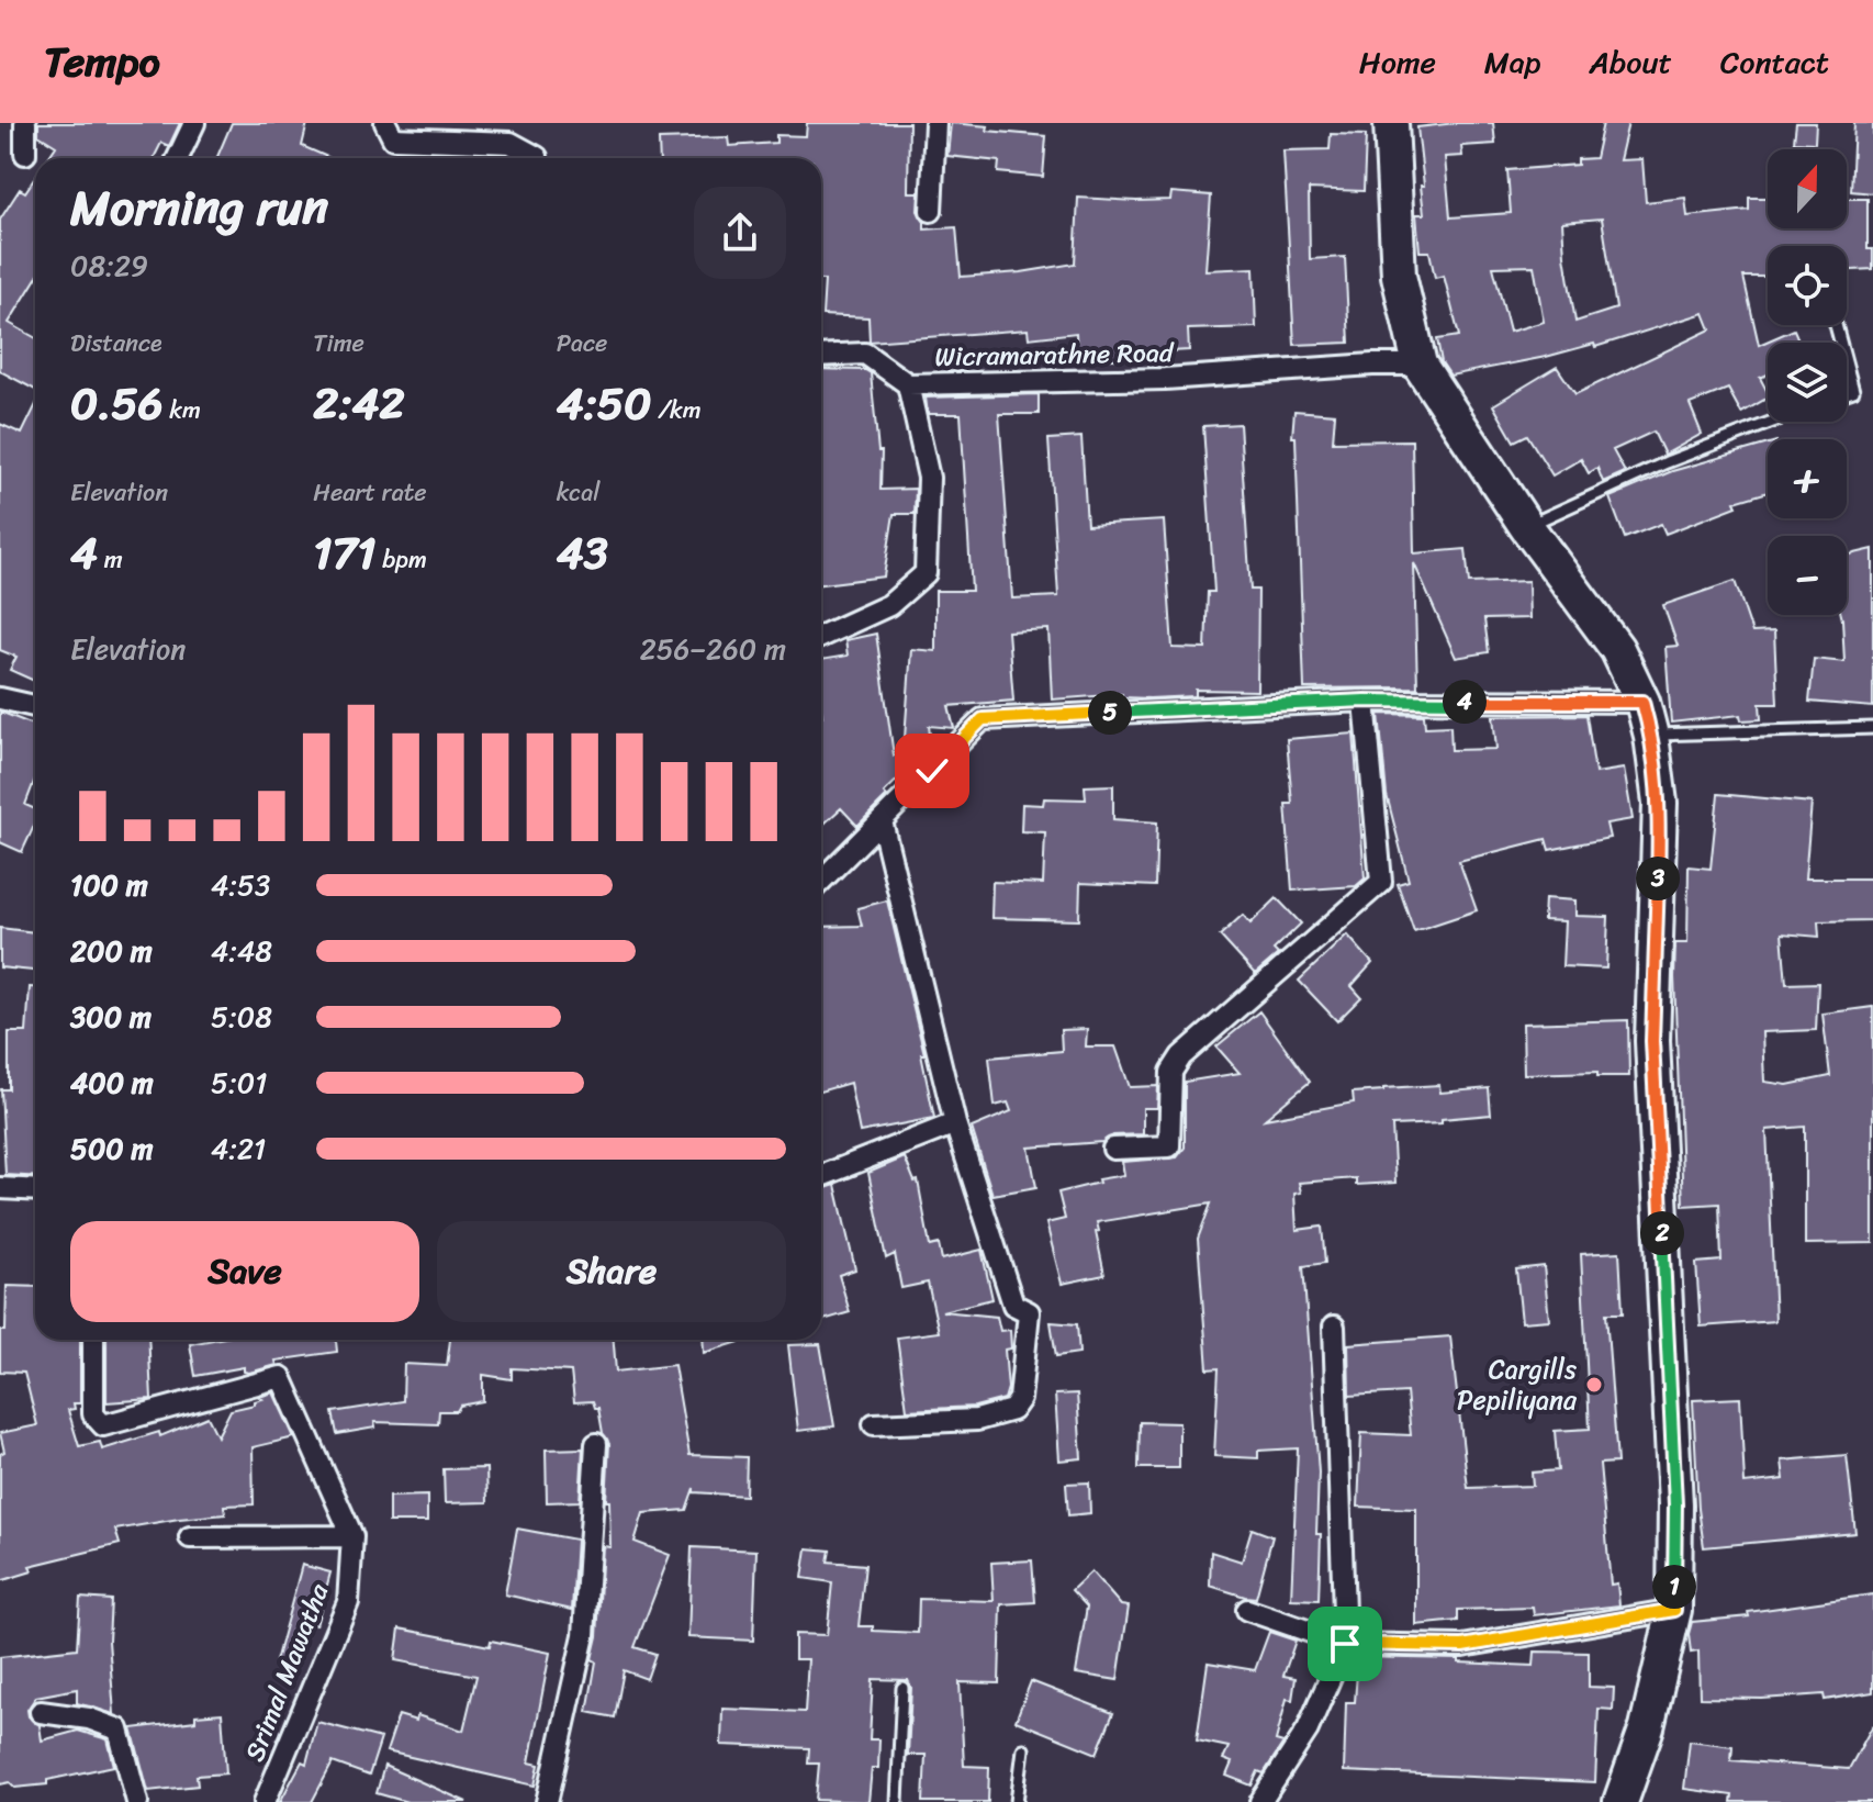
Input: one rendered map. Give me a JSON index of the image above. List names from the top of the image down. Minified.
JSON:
{"streets":{"street":["Wicramarathne Road","Srimal Mawatha"]},"places":["Cargills Pepiliyana"],"north":"top","page":{"header":"Tempo","nav":["Home","Map","About","Contact"],"map_buttons":["+","−"],"heading":["Morning run","08:29"],"stats":[["Distance","0.56 km"],["Time","2:42"],["Pace","4:50 /km"],["Elevation","4 m"],["Heart rate","171 bpm"],["kcal","43"]],"chart":["Elevation","256–260 m"],"pins":["4","5","3","2","1"],"list":[{"name":"100 m","note":"4:53"},{"name":"200 m","note":"4:48"},{"name":"300 m","note":"5:08"},{"name":"400 m","note":"5:01"},{"name":"500 m","note":"4:21"}],"buttons":["Save","Share"]}}
